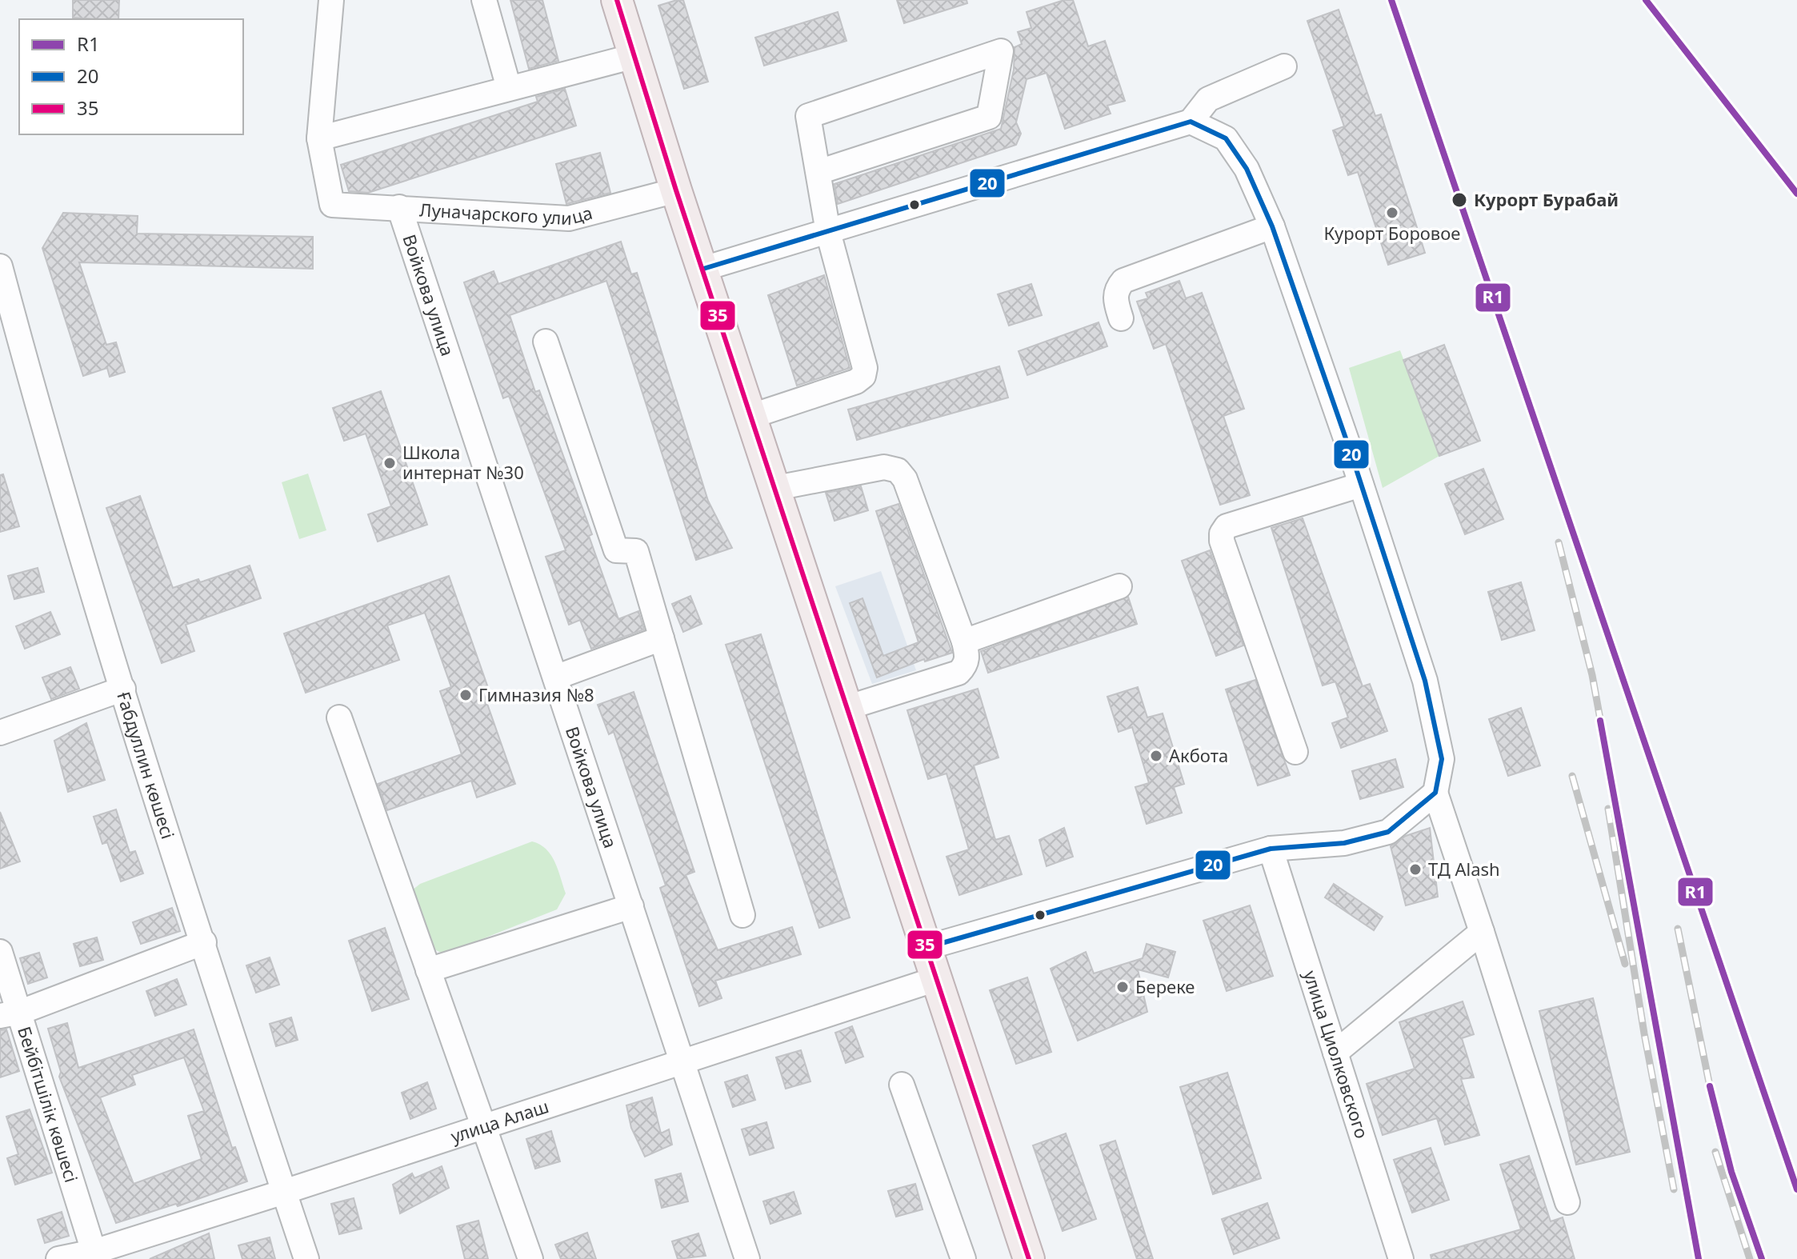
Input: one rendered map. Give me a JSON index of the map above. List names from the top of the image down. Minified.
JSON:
{"streets":{"street":["Луначарского улица","Войкова улица","Ғабдуллин көшесі","улица Циолковского","Бейбітшілік көшесі","улица Алаш"]},"crossings":[["Луначарского улица","Войкова улица"],["Войкова улица","улица Алаш"],["Ғабдуллин көшесі","улица Алаш"],["Бейбітшілік көшесі","улица Алаш"]],"places":["Курорт Бурабай","Курорт Боровое","Школа интернат №30","Гимназия №8","Акбота","ТД Alash","Береке"],"lines":["transit line R1","transit line 35","transit line 20"],"legend":["R1","20","35"]}
